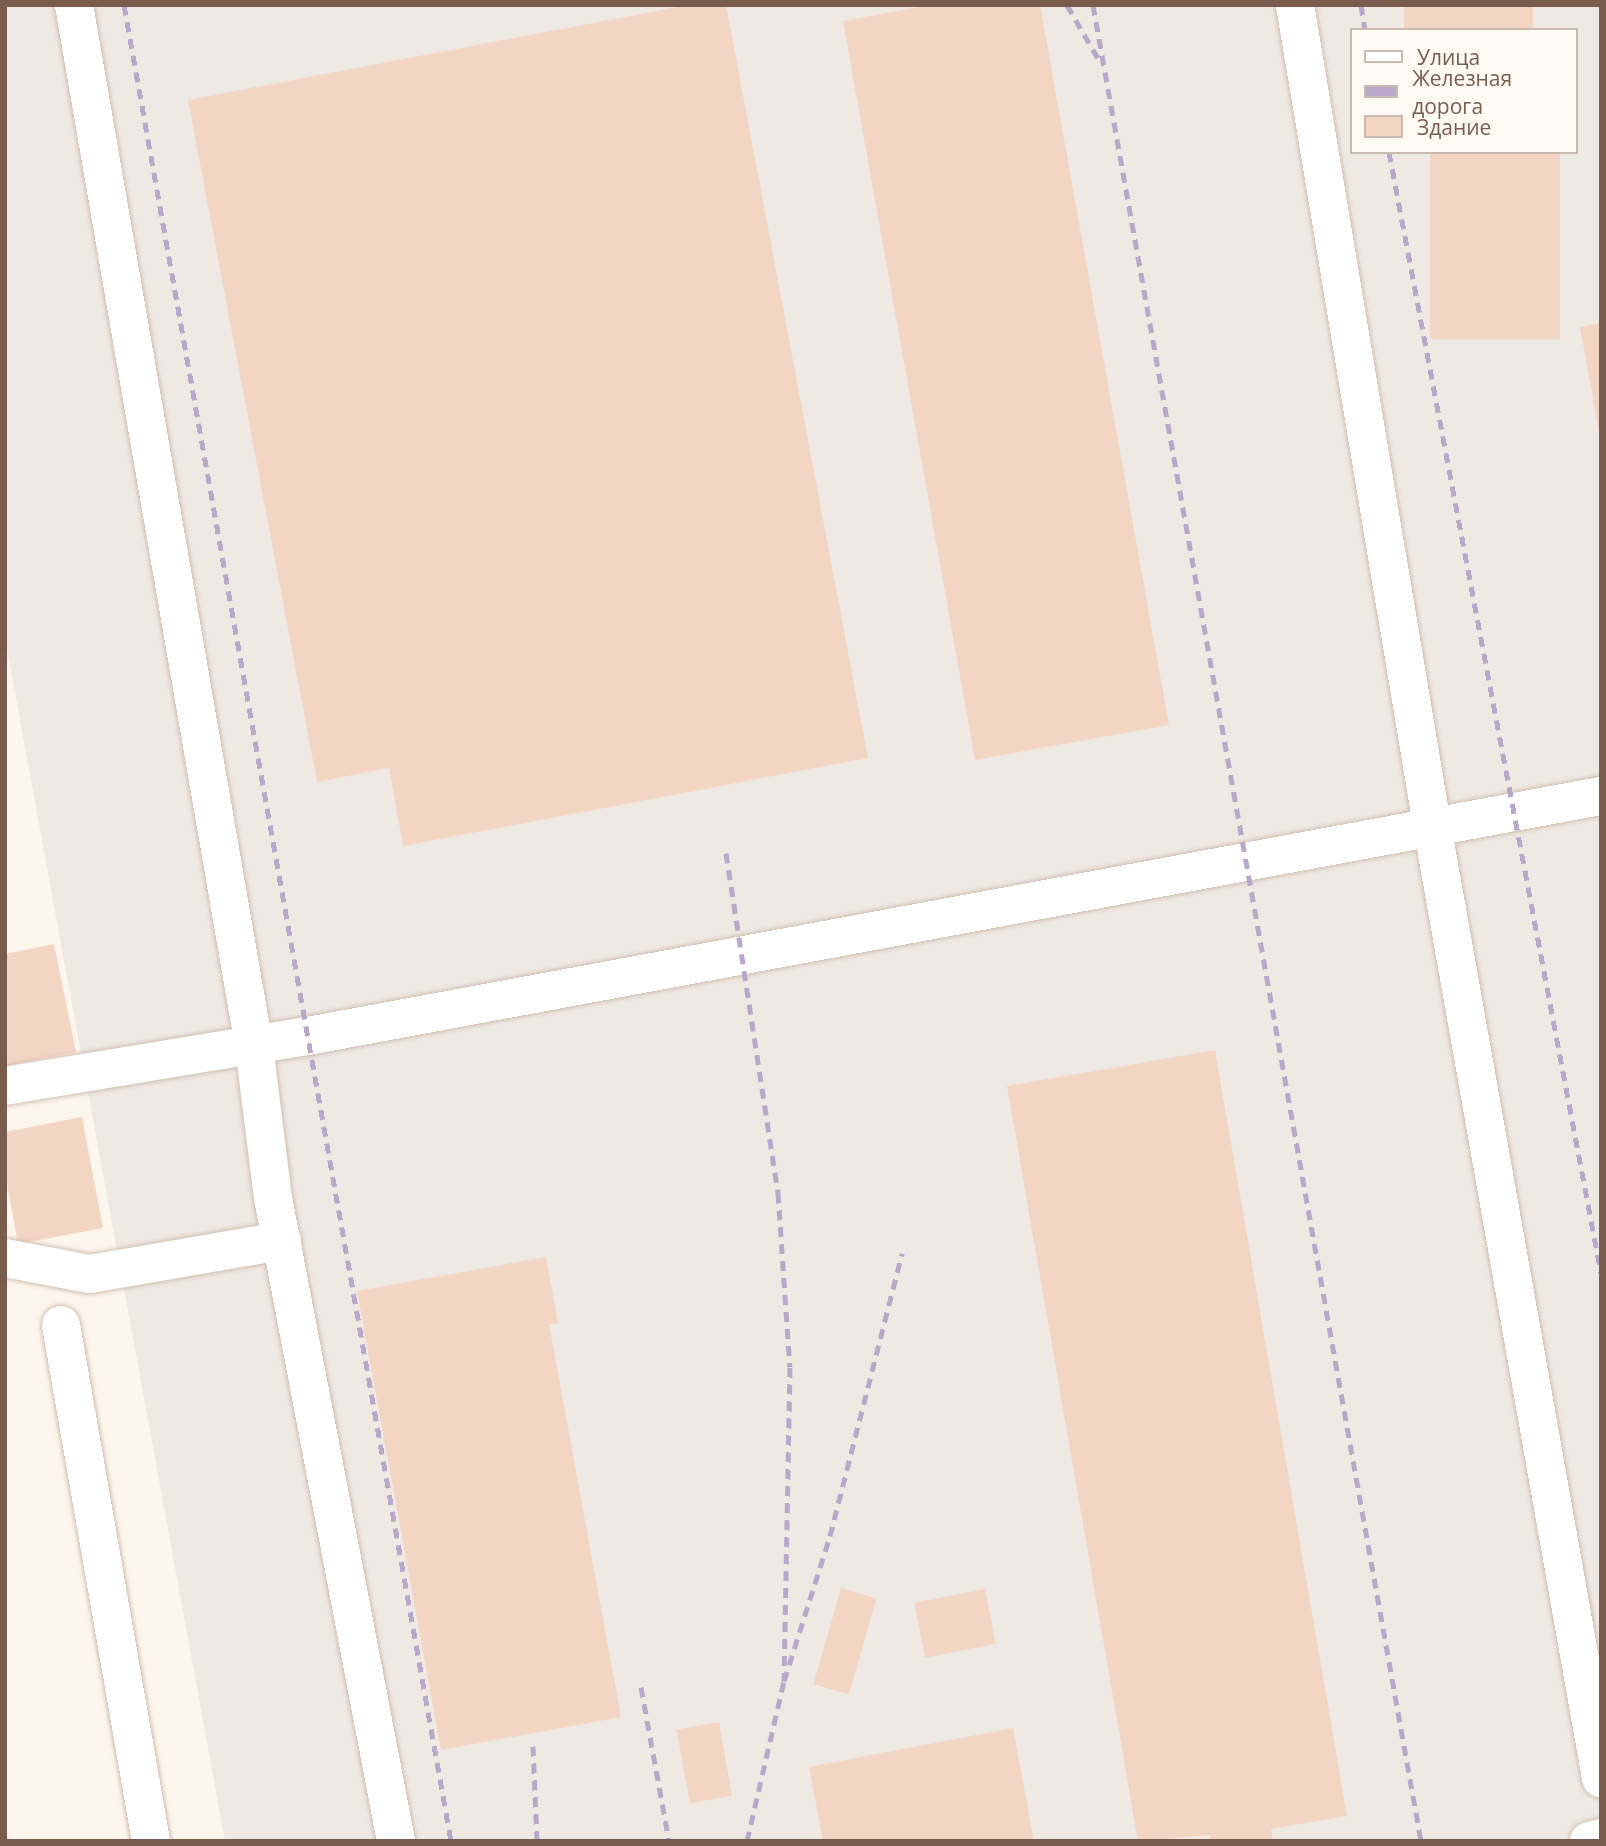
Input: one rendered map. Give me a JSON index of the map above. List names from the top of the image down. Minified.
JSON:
{"legend":["Улица","Железная дорога","Здание"]}
